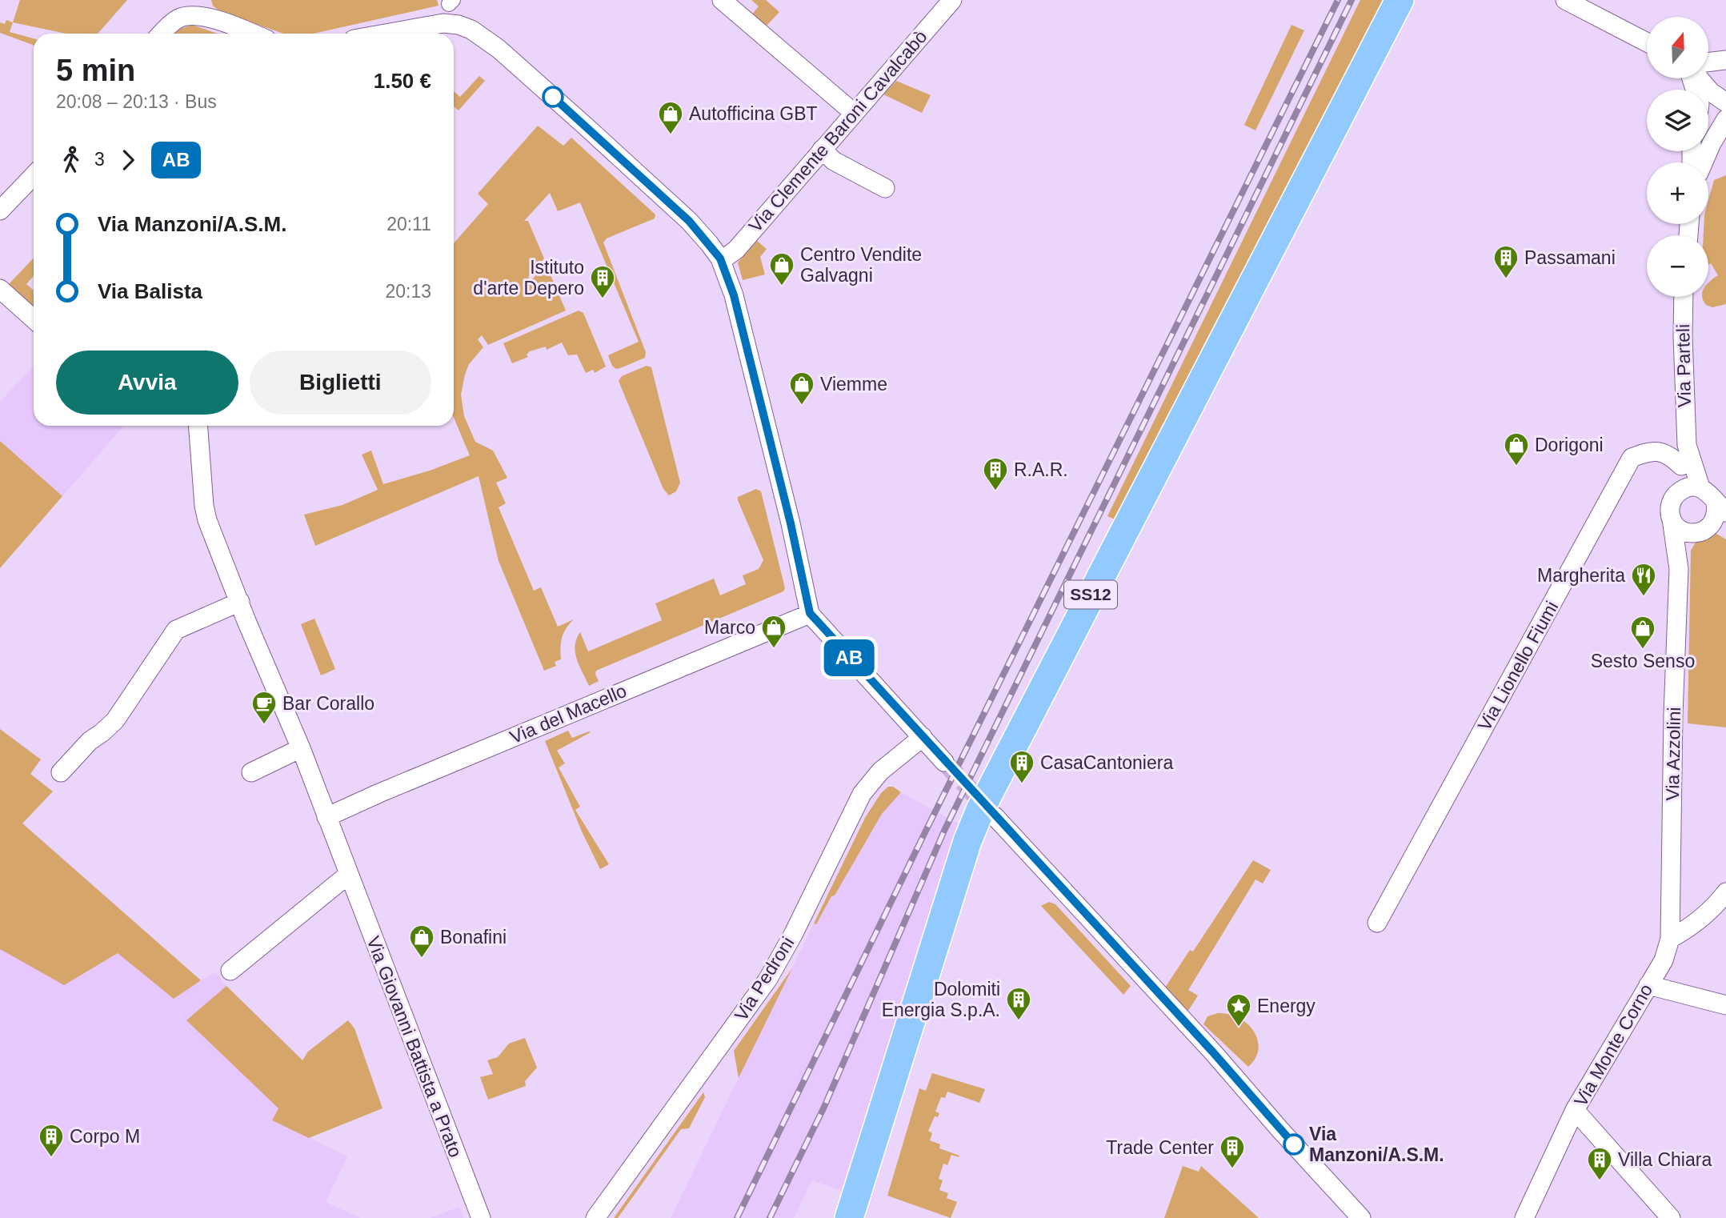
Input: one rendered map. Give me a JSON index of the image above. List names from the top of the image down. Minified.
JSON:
{"streets":{"main road":["SS12"],"street":["Via Clemente Baroni Cavalcabò","Via Parteli","Via Lionello Fiumi","Via del Macello","Via Azzolini","Via Pedroni","Via Monte Corno","Via Giovanni Battista a Prato"]},"crossings":[["Via Parteli","Via Lionello Fiumi"],["Via Parteli","Via Azzolini"],["Via del Macello","Via Giovanni Battista a Prato"],["Via Azzolini","Via Monte Corno"]],"places":{"shop":["Autofficina GBT","Centro Vendite Galvagni","Viemme","Dorigoni","Marco","Sesto Senso","Bonafini"],"building":["Passamani","Istituto d'arte Depero","R.A.R.","CasaCantoniera","Dolomiti Energia S.p.A.","Corpo M","Trade Center","Villa Chiara"],"restaurant":["Margherita"],"cafe":["Bar Corallo"],"place":["Energy"],"other":["Via Manzoni/A.S.M."]},"lines":["bus line AB"],"north":"top","page":{"on_map":"AB","map_buttons":["+","−"],"heading":["5 min","20:08 – 20:13 · Bus","1.50 €"],"legs":["3","AB"],"list":[{"name":"Via Manzoni/A.S.M.","value":"20:11"},{"name":"Via Balista","value":"20:13"}],"buttons":["Avvia","Biglietti"]}}
